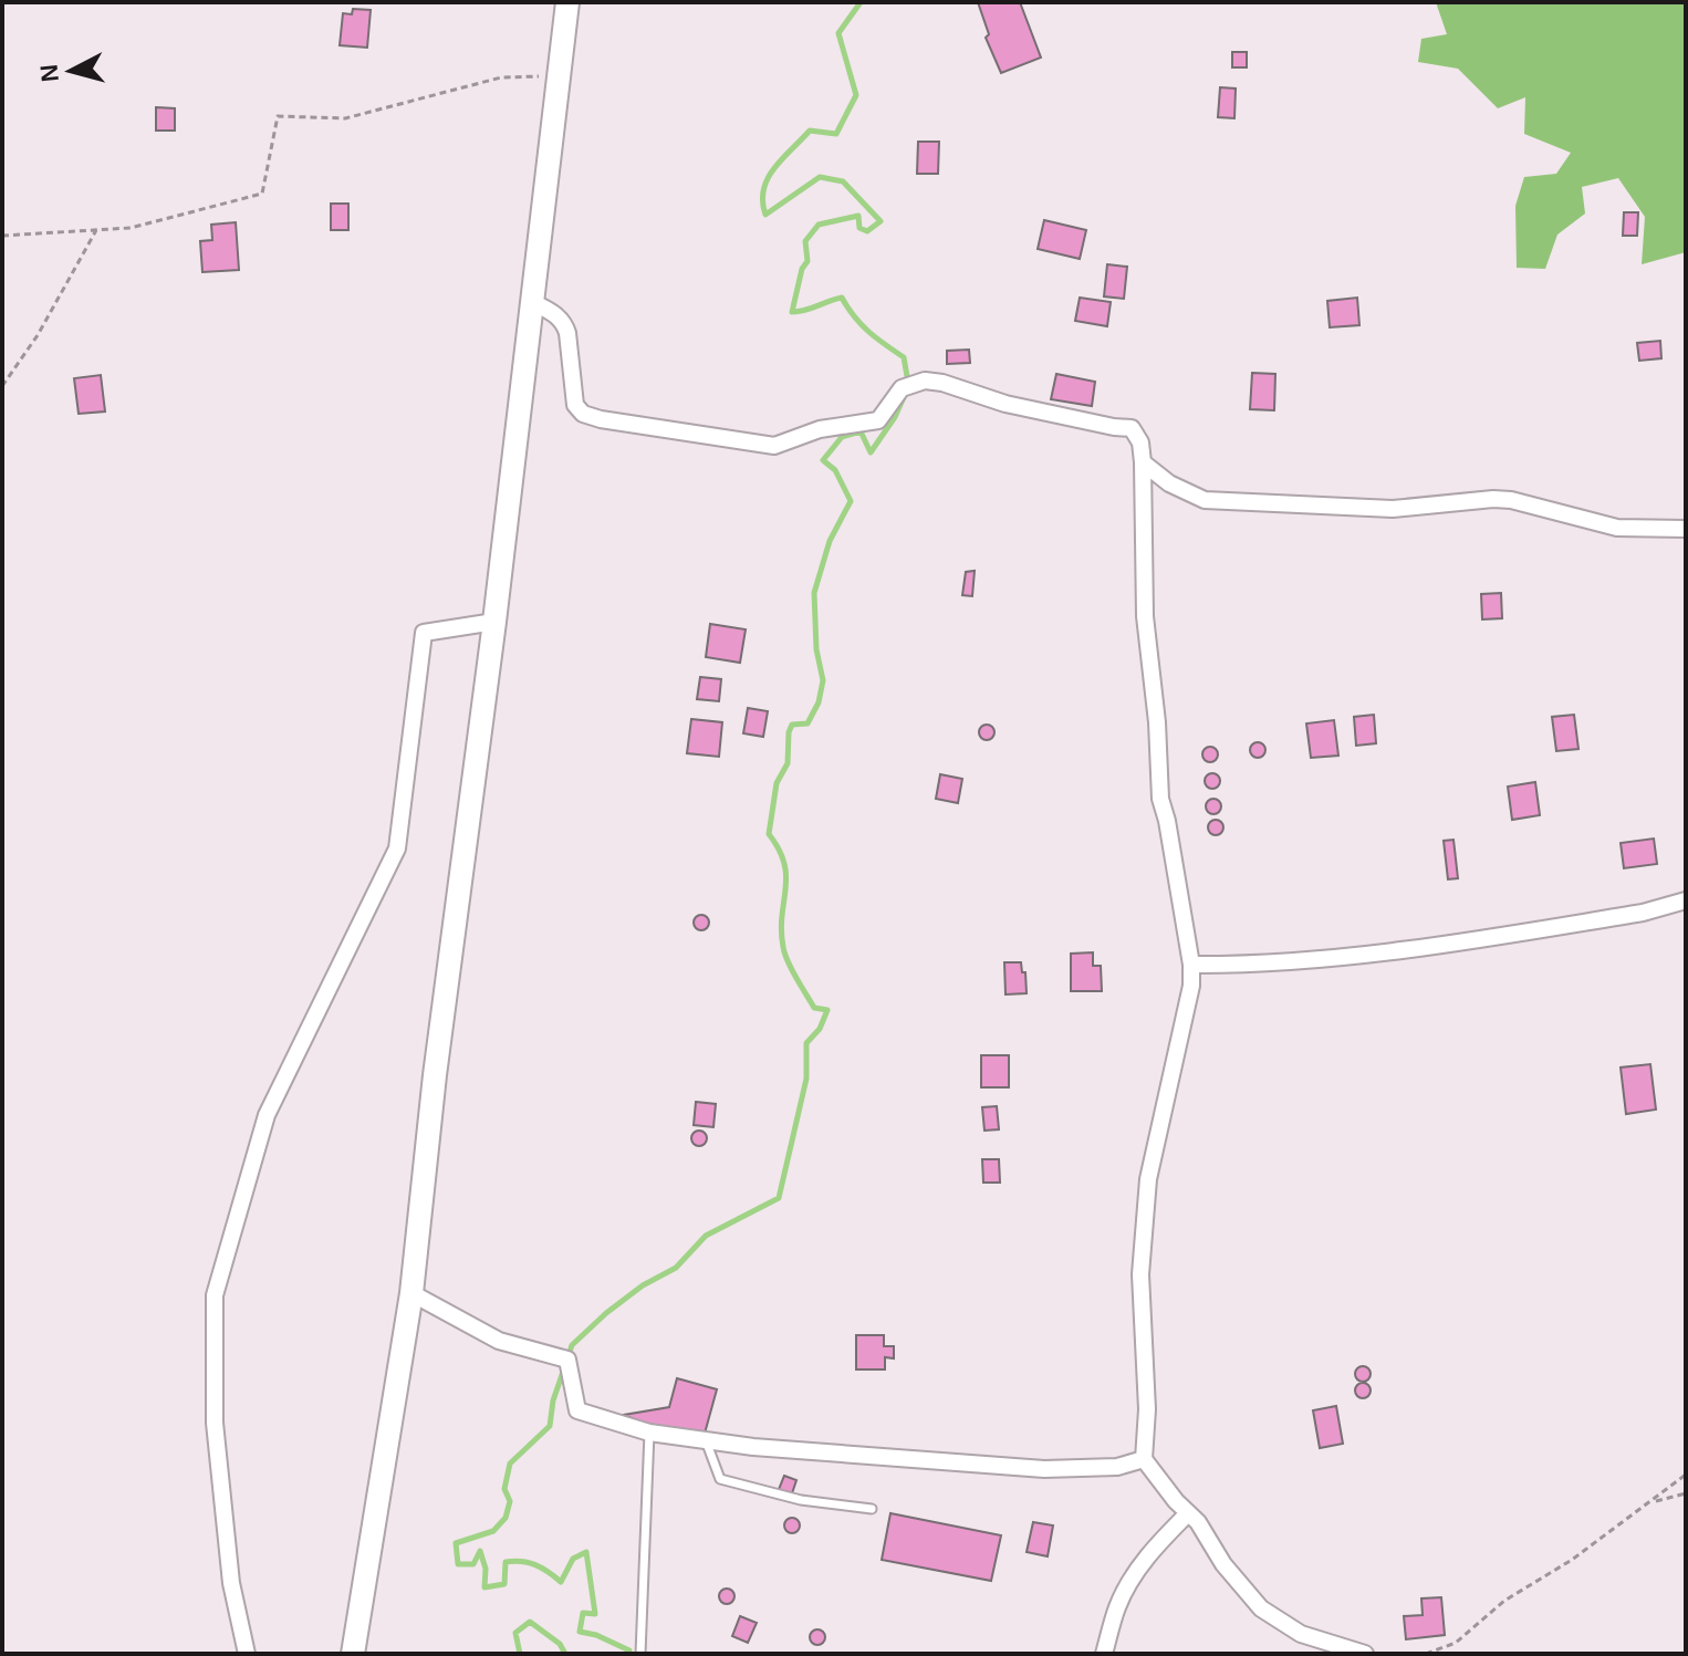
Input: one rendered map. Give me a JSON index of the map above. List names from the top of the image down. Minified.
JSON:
{"north":"left"}
